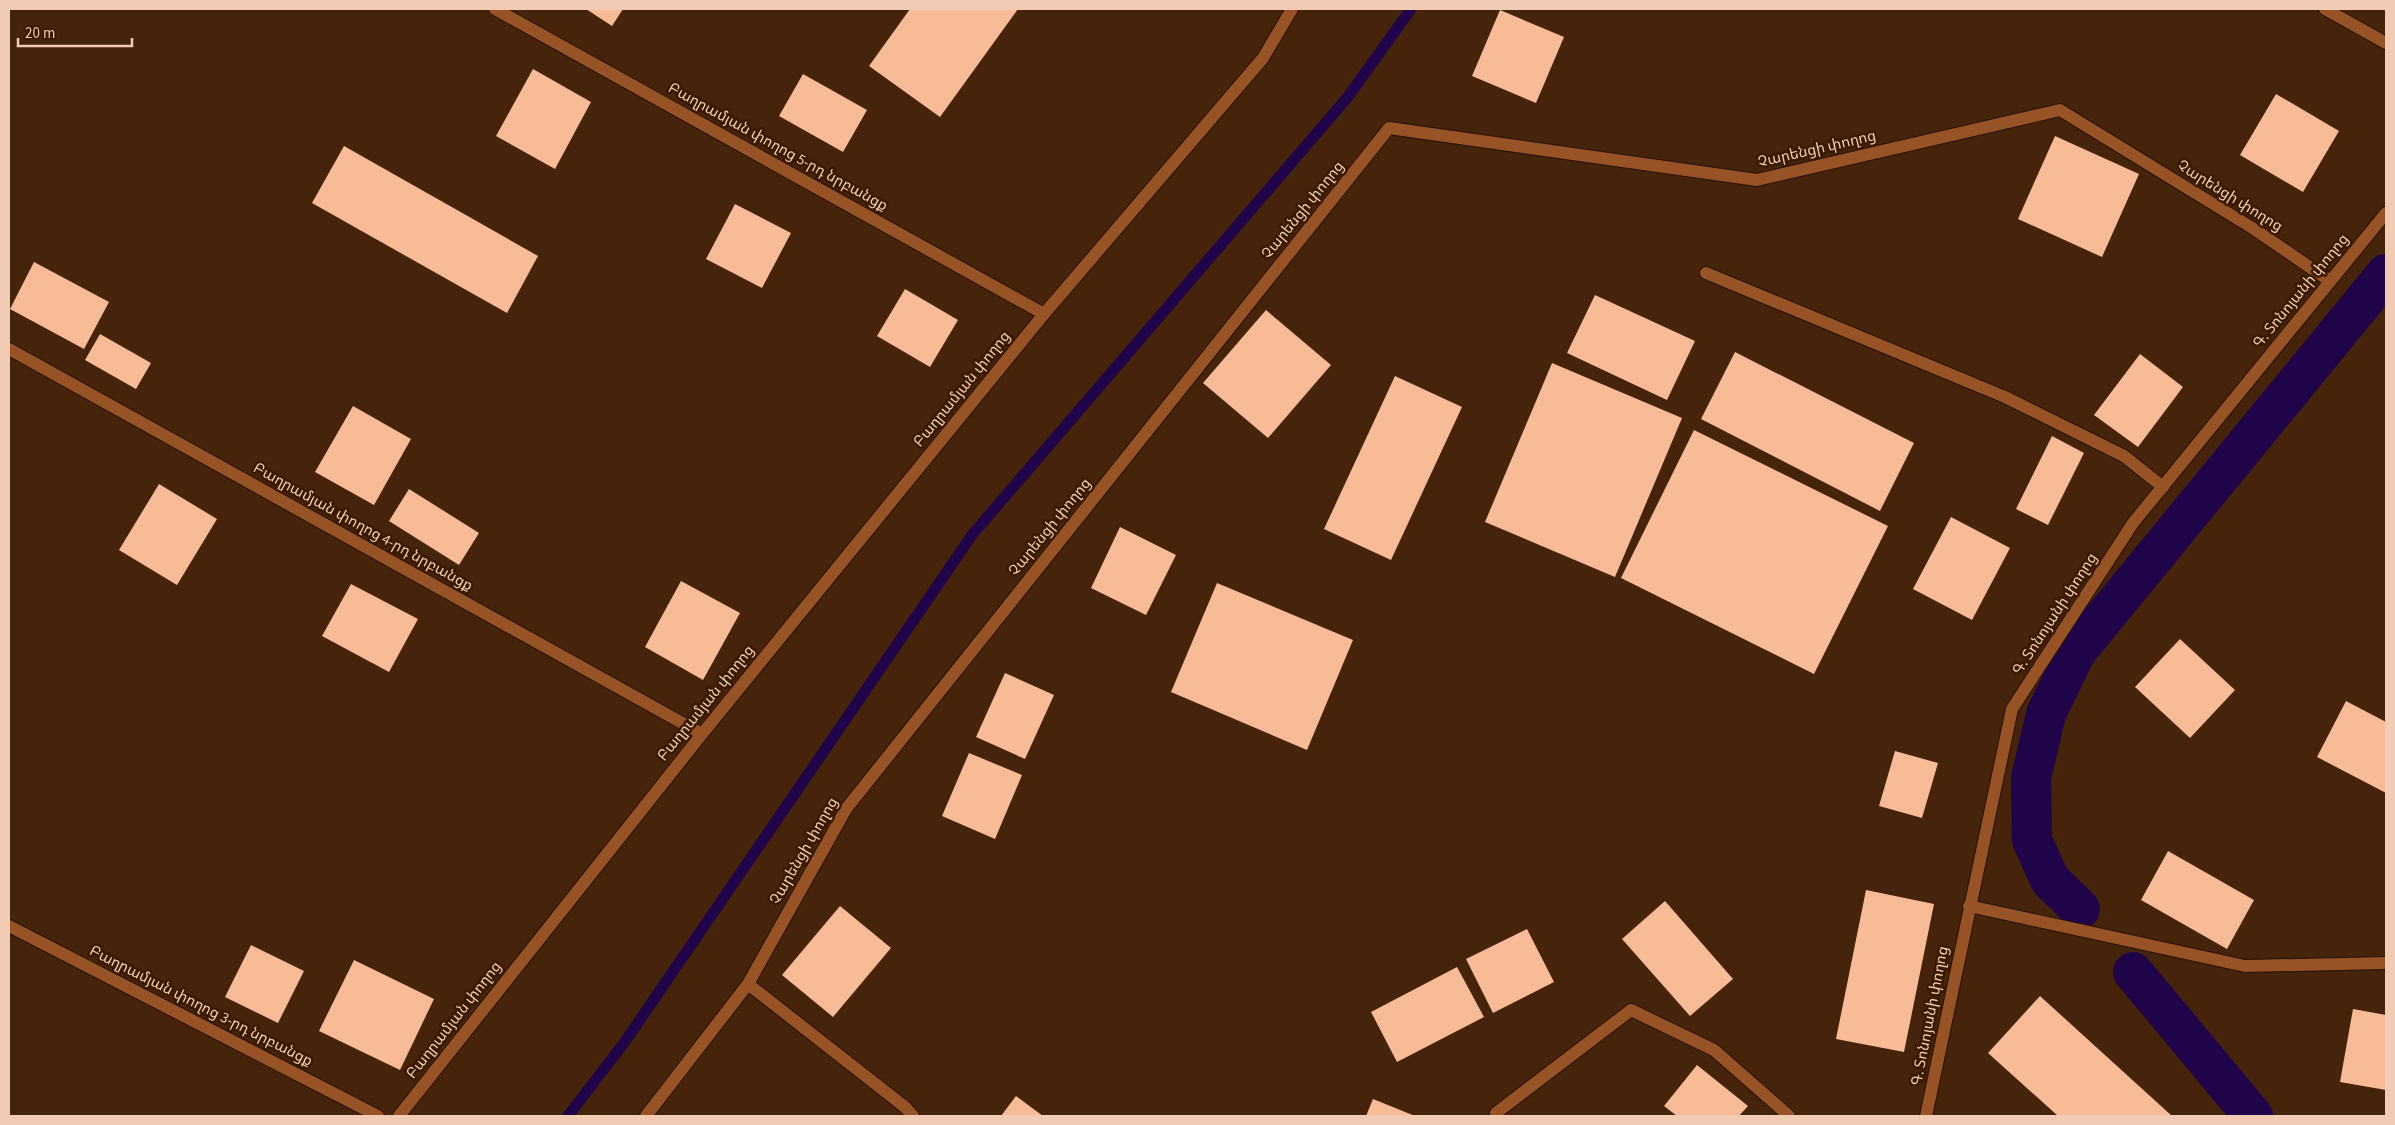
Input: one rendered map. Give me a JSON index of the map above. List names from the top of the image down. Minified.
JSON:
{"streets":{"street":["Բաղրամյան փողոց 5-րդ նրբանցք","Չարենցի փողոց","Գ. Տոնոյանի փողոց","Բաղրամյան փողոց","Բաղրամյան փողոց 4-րդ նրբանցք","Բաղրամյան փողոց 3-րդ նրբանցք"]},"crossings":[["Բաղրամյան փողոց 5-րդ նրբանցք","Բաղրամյան փողոց"],["Չարենցի փողոց","Գ. Տոնոյանի փողոց"],["Բաղրամյան փողոց","Բաղրամյան փողոց 4-րդ նրբանցք"]],"scale_bar":"20 m"}
